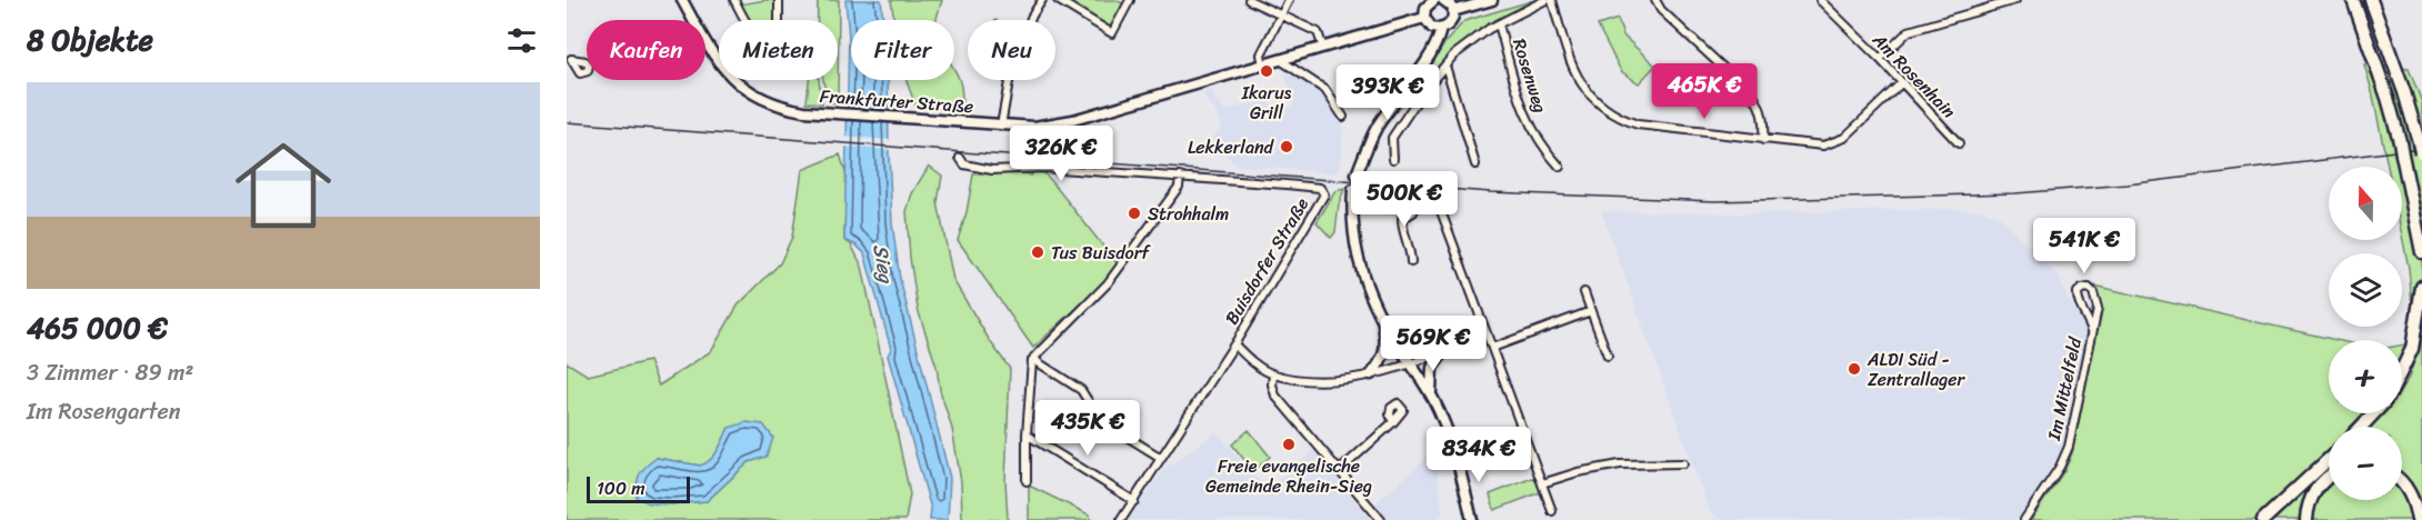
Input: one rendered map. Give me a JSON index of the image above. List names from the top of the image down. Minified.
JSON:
{"streets":{"main road":["Frankfurter Straße"],"street":["Rosenweg","Am Rosenhain","Buisdorfer Straße","Im Mittelfeld"]},"water":["Sieg"],"places":["Ikarus Grill","Lekkerland","Strohhalm","Tus Buisdorf","ALDI Süd - Zentrallager","Freie evangelische Gemeinde Rhein-Sieg"],"scale_bar":"100 m","north":"top","page":{"heading":"8 Objekte","chip":["Kaufen","Mieten","Filter","Neu"],"price":["465K €","393K €","326K €","500K €","541K €","569K €","435K €","834K €"],"list":[{"name":"465 000 €","note":"3 Zimmer · 89 m² · Im Rosengarten"}],"map_buttons":["+","−"],"scale":"100 m"}}
